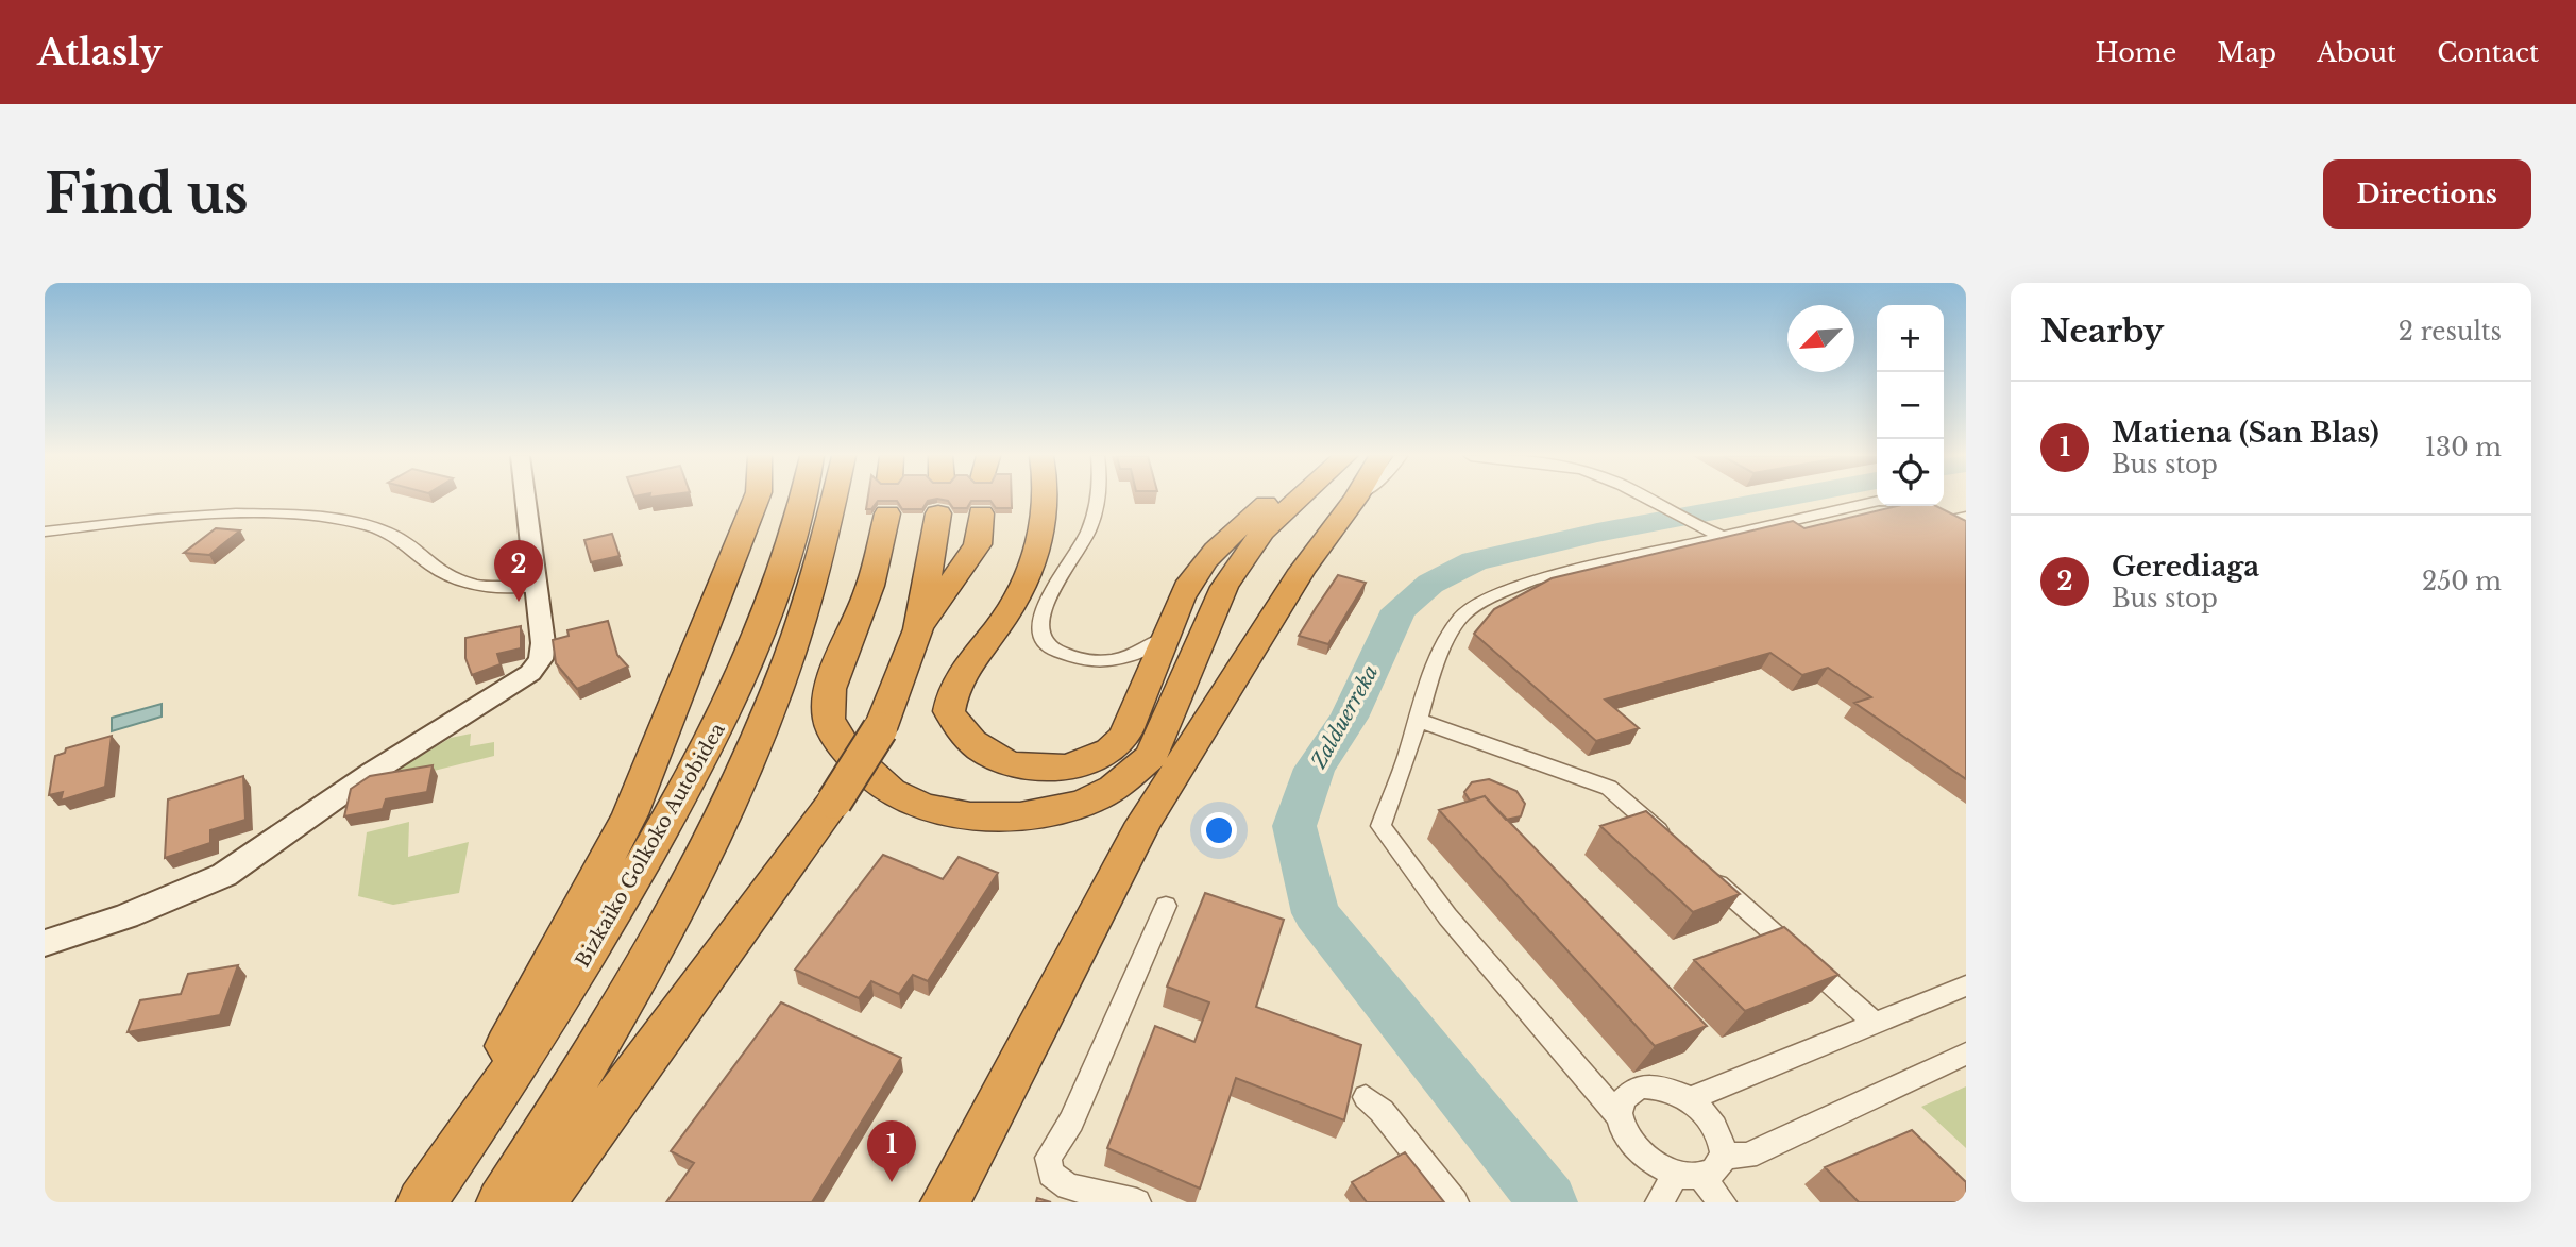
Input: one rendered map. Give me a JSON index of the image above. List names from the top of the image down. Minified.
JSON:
{"streets":{"highway":["Bizkaiko Golkoko Autobidea"]},"water":["Zalduerreka"],"north":"bottom left","page":{"header":"Atlasly","nav":["Home","Map","About","Contact"],"buttons":"Directions","title":"Find us","heading":["Nearby","2 results"],"map_buttons":["+","−"],"list":[{"mark":"1","name":"Matiena (San Blas)","note":"Bus stop","value":"130 m"},{"mark":"2","name":"Gerediaga","note":"Bus stop","value":"250 m"}],"pins":["2","1"]}}
